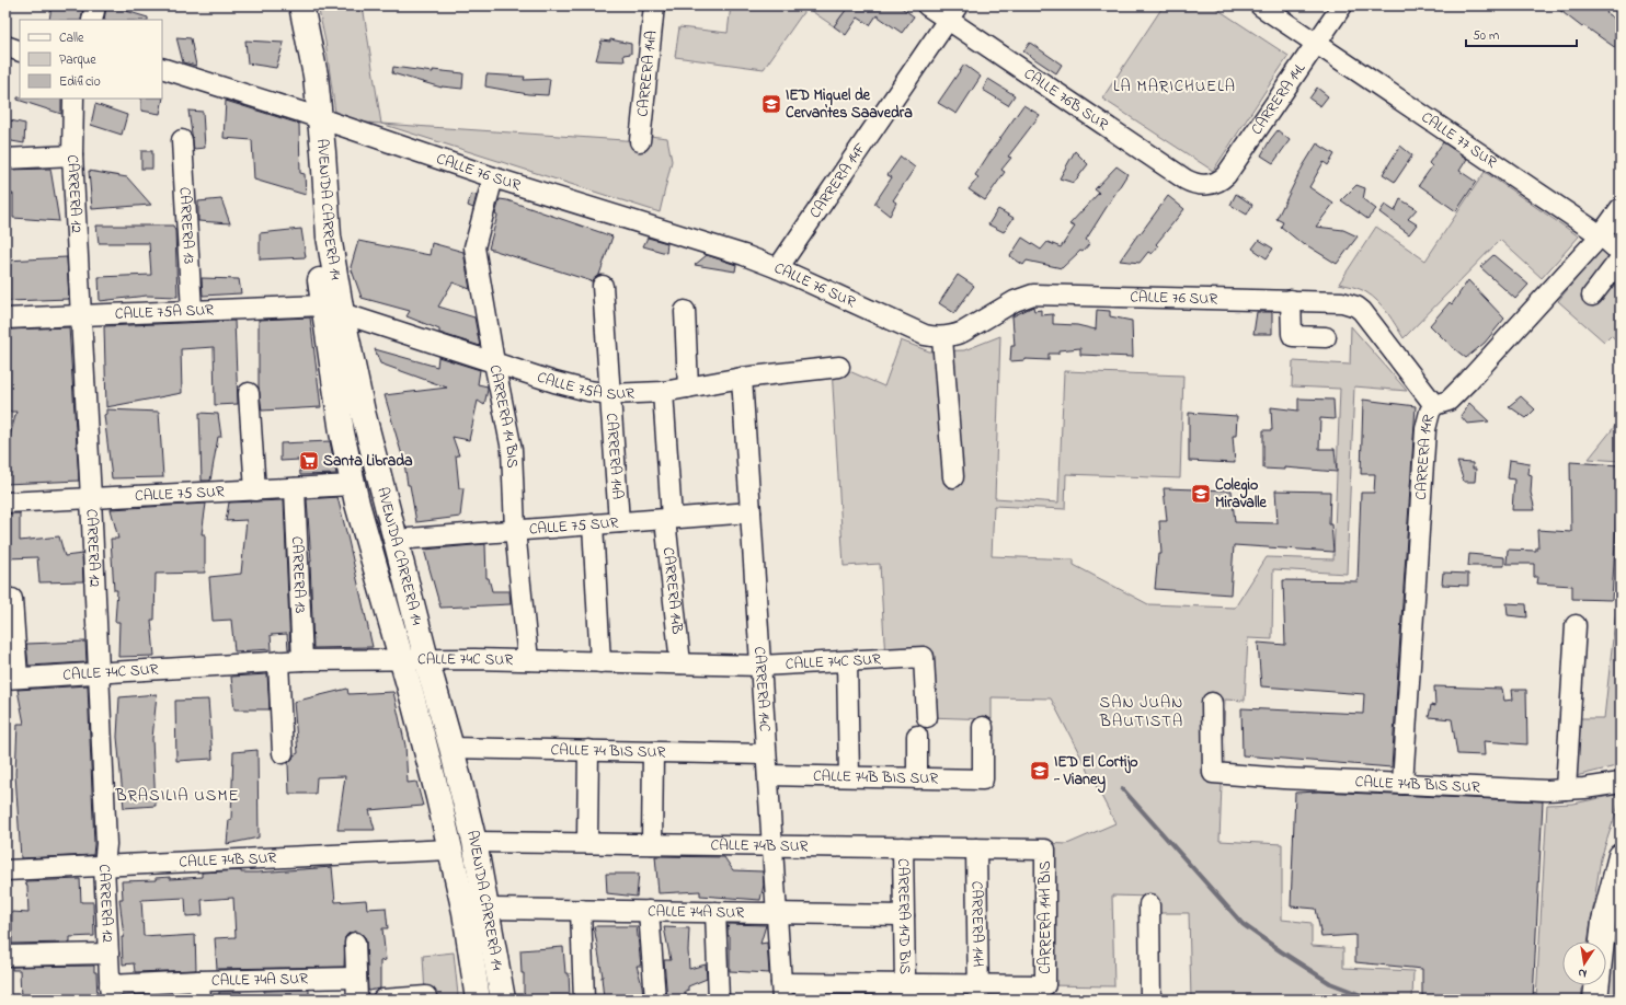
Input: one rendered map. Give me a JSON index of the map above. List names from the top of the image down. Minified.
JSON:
{"streets":{"main road":["AVENIDA CARRERA 14"],"street":["CARRERA 14A","CALLE 76B SUR","CARRERA 14L","CALLE 77 SUR","CALLE 76 SUR","CARRERA 14F","CARRERA 12","CARRERA 13","CALLE 75A SUR","CARRERA 14 BIS","CARRERA 14R","CALLE 75 SUR","CARRERA 14B","CALLE 74C SUR","CARRERA 14C","CALLE 74 BIS SUR","CALLE 74B BIS SUR","CALLE 74B SUR","CALLE 74A SUR","CARRERA 14D BIS","CARRERA 14H BIS","CARRERA 14H"]},"crossings":[["CARRERA 14A","CALLE 75A SUR"],["CARRERA 14A","CALLE 75 SUR"],["CALLE 76B SUR","CARRERA 14L"],["CALLE 76B SUR","CARRERA 14F"],["CARRERA 14L","CALLE 77 SUR"],["CALLE 77 SUR","CARRERA 14R"],["CALLE 76 SUR","CARRERA 14F"],["CALLE 76 SUR","AVENIDA CARRERA 14"],["CALLE 76 SUR","CARRERA 14 BIS"],["CALLE 76 SUR","CARRERA 14R"],["CARRERA 12","CALLE 75A SUR"],["CARRERA 12","CALLE 75 SUR"],["CARRERA 12","CALLE 74C SUR"],["CARRERA 12","CALLE 74B SUR"],["CARRERA 12","CALLE 74A SUR"],["AVENIDA CARRERA 14","CALLE 75A SUR"],["AVENIDA CARRERA 14","CALLE 75 SUR"],["AVENIDA CARRERA 14","CALLE 74C SUR"],["AVENIDA CARRERA 14","CALLE 74 BIS SUR"],["AVENIDA CARRERA 14","CALLE 74B SUR"],["AVENIDA CARRERA 14","CALLE 74A SUR"],["CARRERA 13","CALLE 75A SUR"],["CARRERA 13","CALLE 75 SUR"],["CARRERA 13","CALLE 74C SUR"],["CALLE 75A SUR","CARRERA 14 BIS"],["CALLE 75A SUR","CARRERA 14B"],["CALLE 75A SUR","CARRERA 14C"],["CARRERA 14 BIS","CALLE 75 SUR"],["CARRERA 14 BIS","CALLE 74C SUR"],["CARRERA 14R","CALLE 74B BIS SUR"],["CALLE 75 SUR","CARRERA 14B"],["CALLE 75 SUR","CARRERA 14C"],["CARRERA 14B","CALLE 74C SUR"],["CALLE 74C SUR","CARRERA 14C"],["CARRERA 14C","CALLE 74 BIS SUR"],["CARRERA 14C","CALLE 74B BIS SUR"],["CARRERA 14C","CALLE 74B SUR"],["CARRERA 14C","CALLE 74A SUR"],["CALLE 74B SUR","CARRERA 14D BIS"],["CALLE 74B SUR","CARRERA 14H BIS"],["CALLE 74B SUR","CARRERA 14H"],["CALLE 74A SUR","CARRERA 14D BIS"],["CARRERA 14H BIS","CARRERA 14H"]],"districts":["LA MARICHUELA","SAN JUAN BAUTISTA","BRASILIA USME"],"places":{"school or university":["IED Miguel de Cervantes Saavedra","Colegio Miravalle","IED El Cortijo - Vianey"],"supermarket":["Santa Librada"]},"legend":["Calle","Parque","Edificio"],"scale_bar":"50 m","north":"bottom"}
